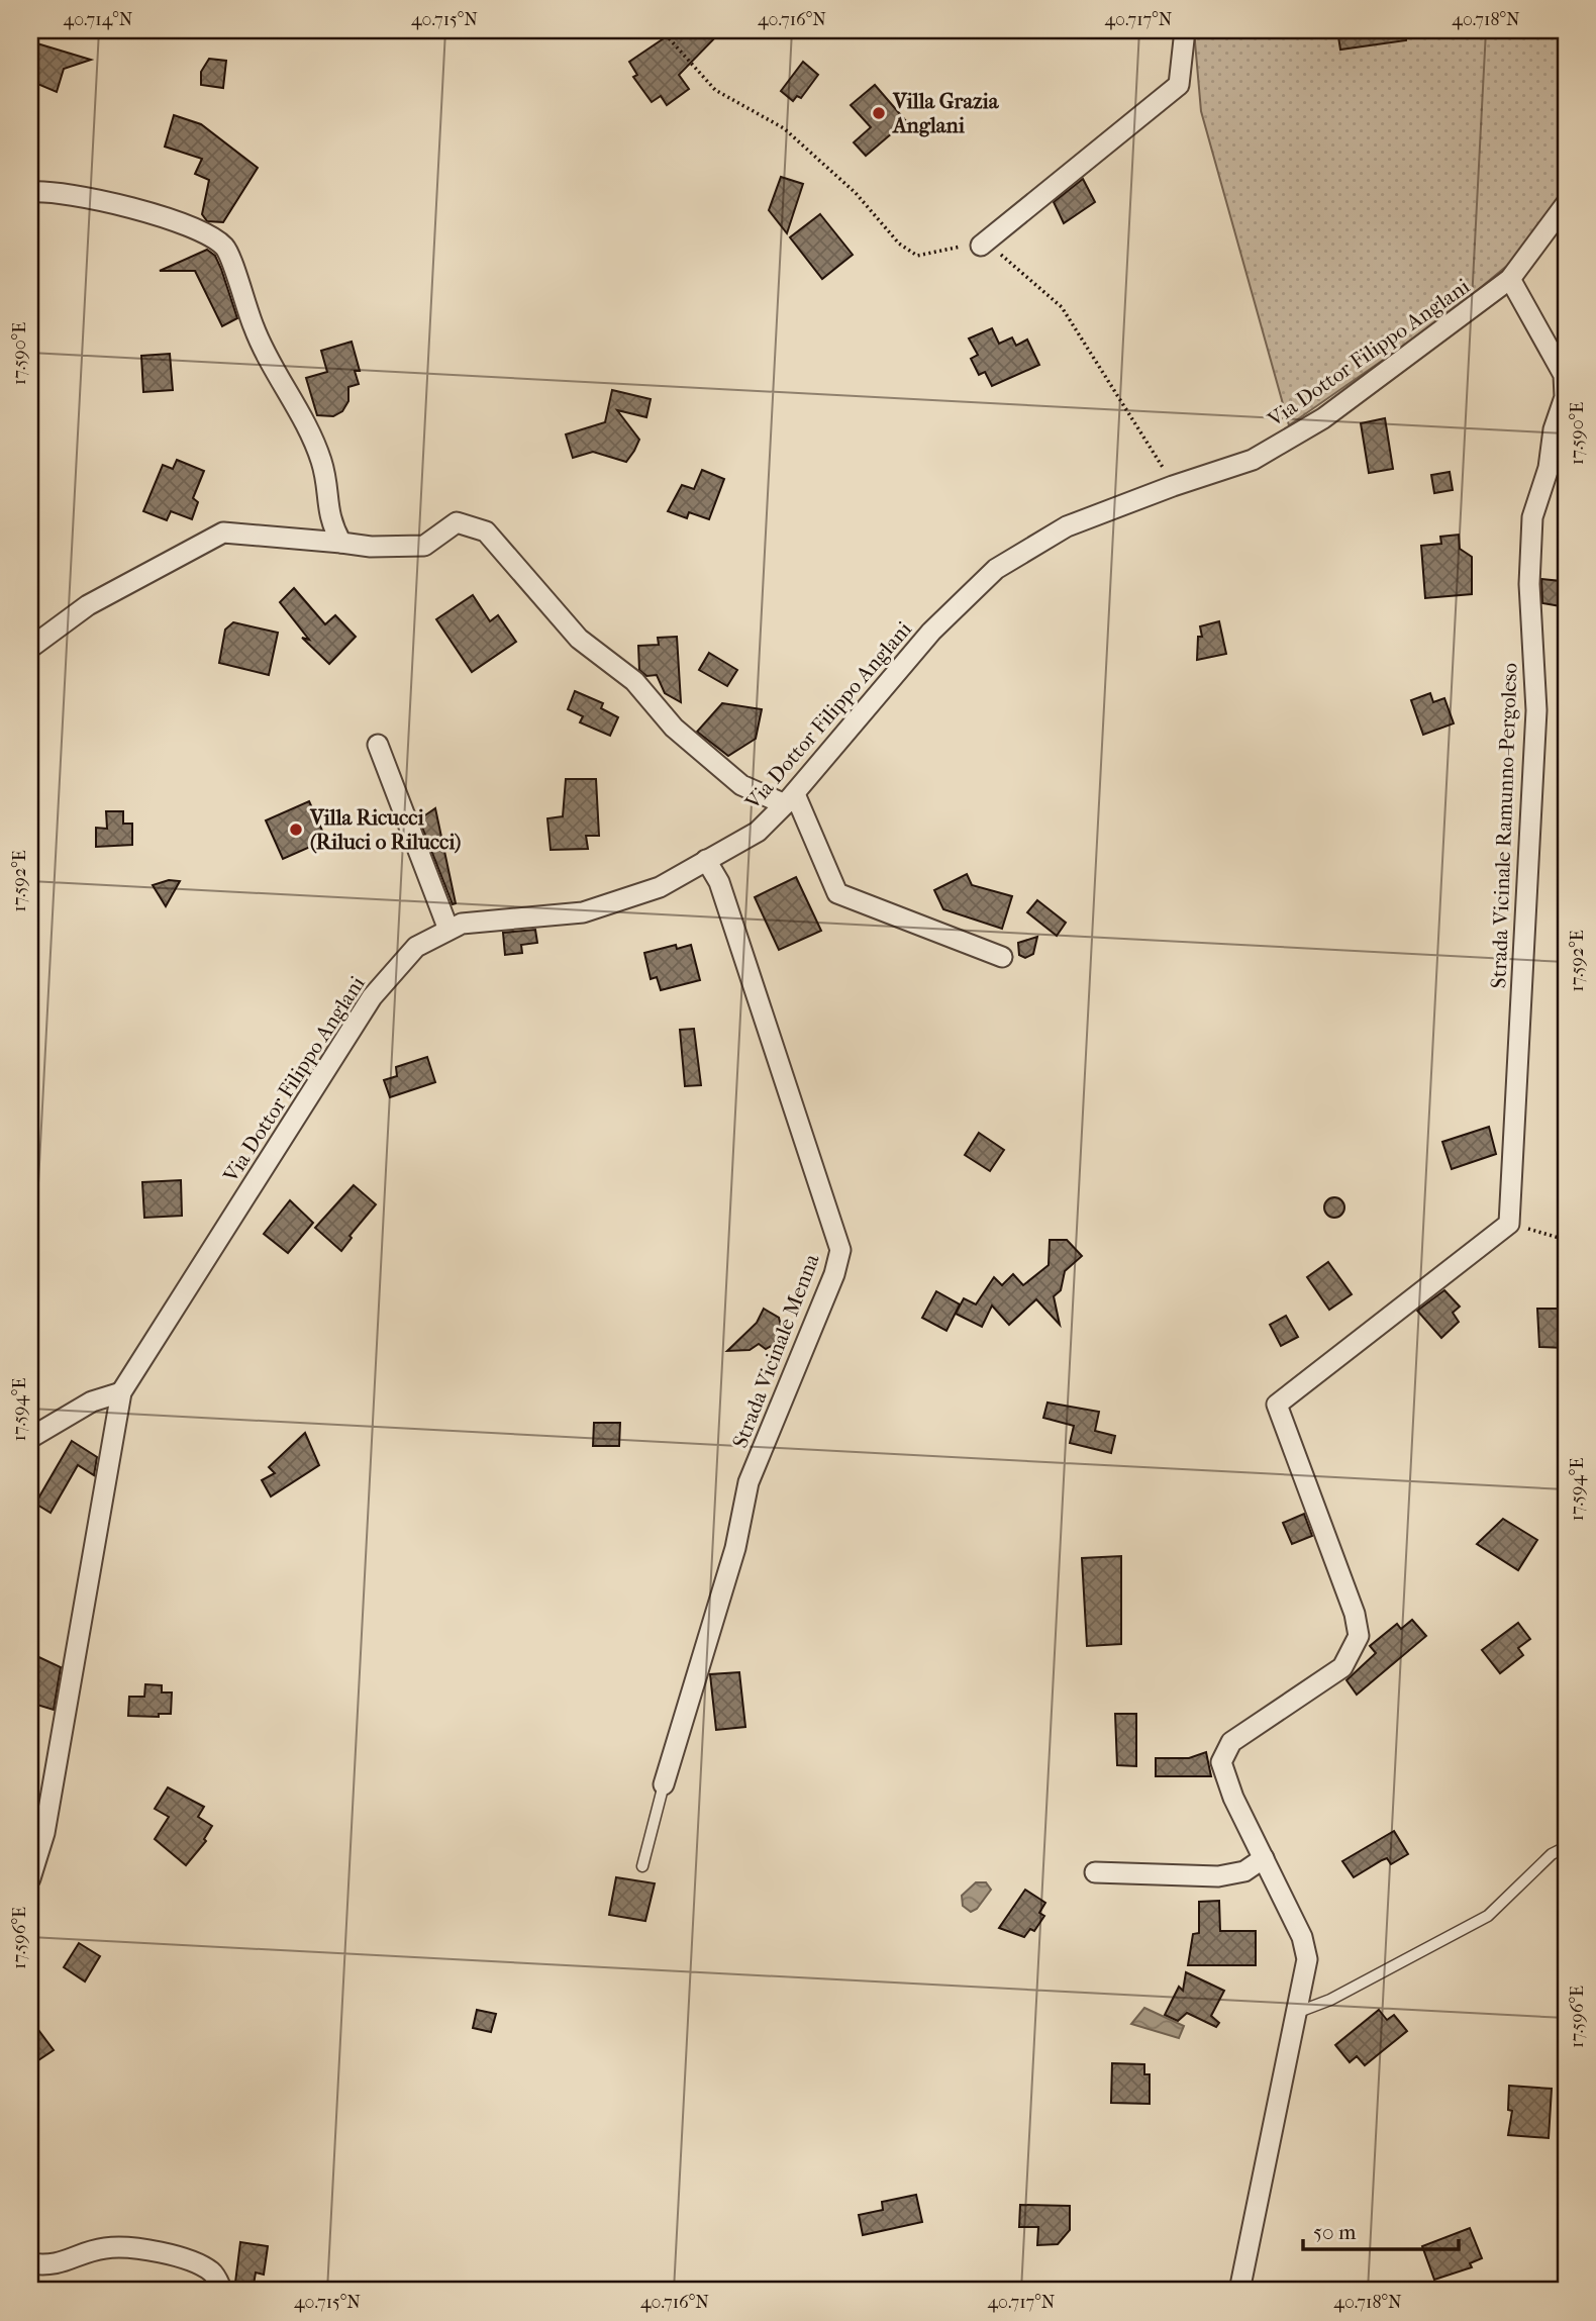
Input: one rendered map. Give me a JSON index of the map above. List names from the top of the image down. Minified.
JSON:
{"streets":{"street":["Via Dottor Filippo Anglani","Strada Vicinale Ramunno-Pergoleso","Strada Vicinale Menna"]},"crossings":[["Via Dottor Filippo Anglani","Strada Vicinale Ramunno-Pergoleso"],["Via Dottor Filippo Anglani","Strada Vicinale Menna"]],"places":["Villa Grazia Anglani","Villa Ricucci (Riluci o Rilucci)"],"scale_bar":"50 m","coordinates":["40.714°N","40.715°N","40.716°N","40.717°N","40.718°N","17.590°E","17.592°E","17.594°E","17.596°E"]}
